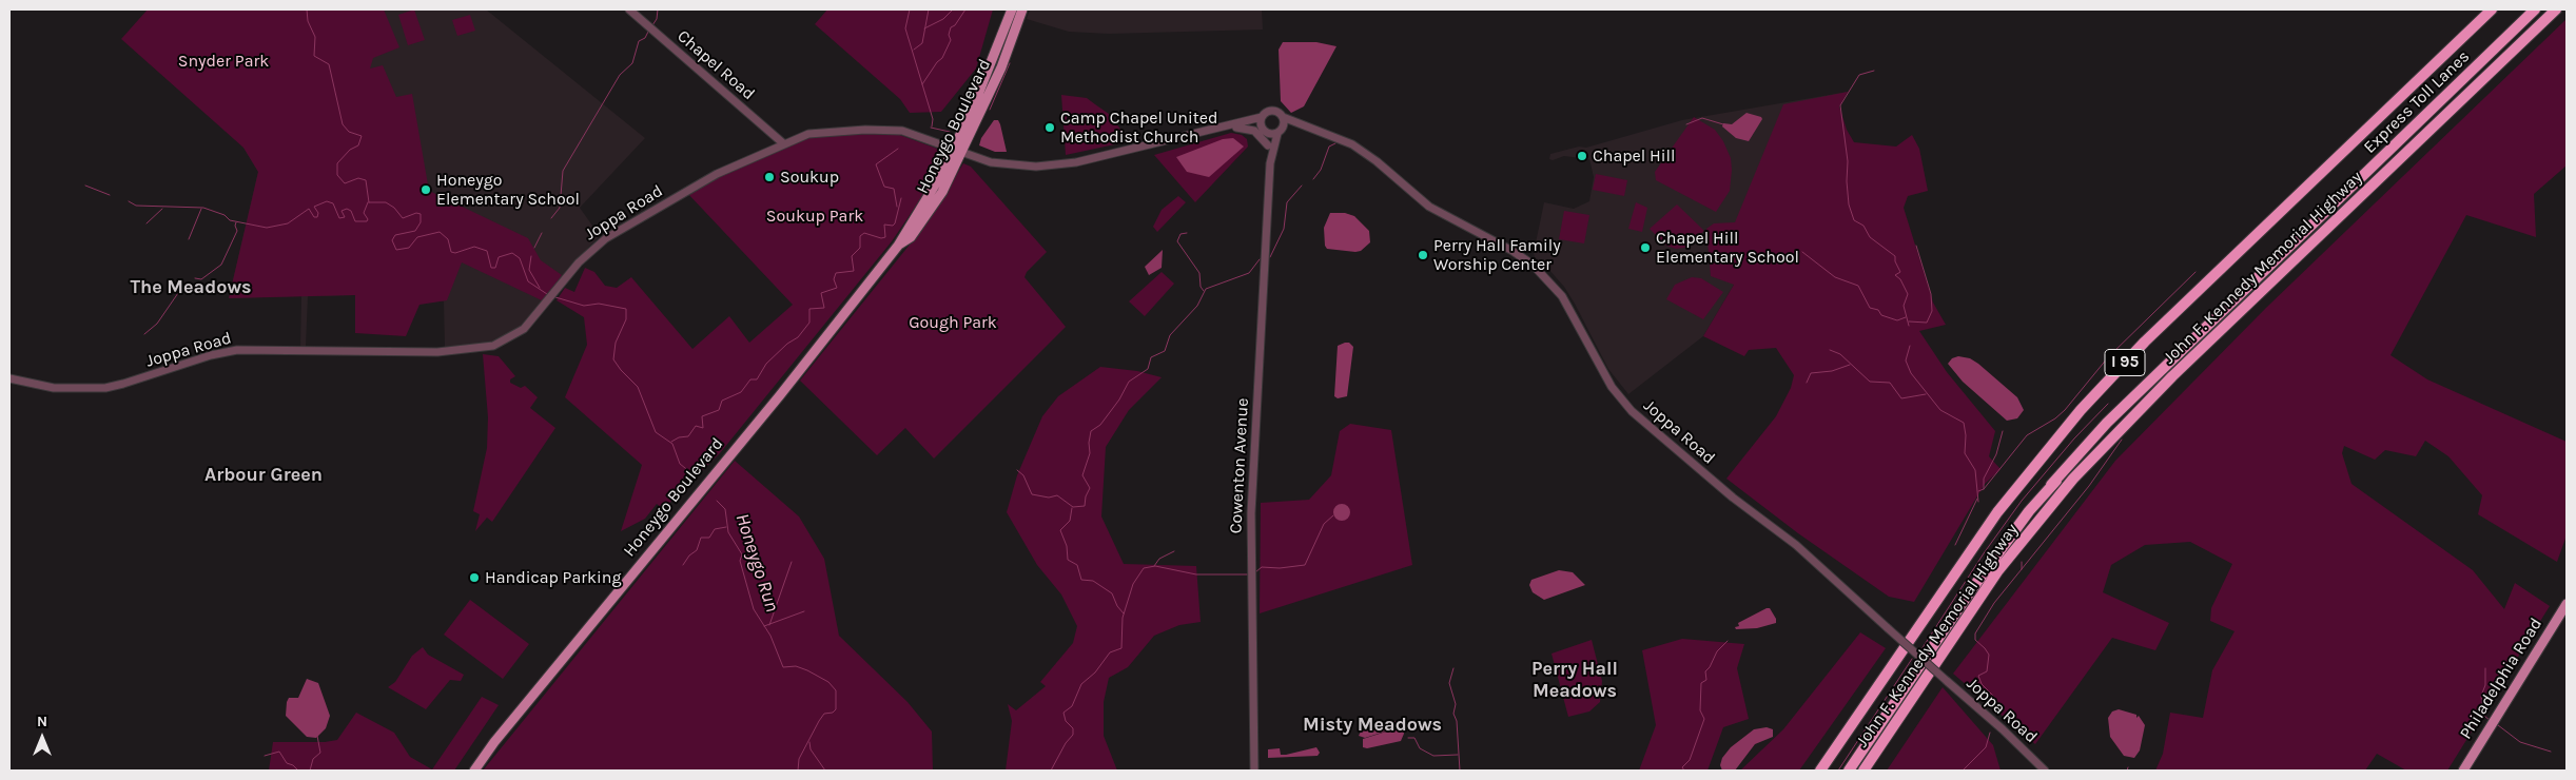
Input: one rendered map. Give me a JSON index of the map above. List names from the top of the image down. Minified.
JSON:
{"streets":{"highway":["Express Toll Lanes","John F. Kennedy Memorial Highway","I 95"],"main road":["Honeygo Boulevard","Philadelphia Road"],"street":["Chapel Road","Joppa Road","Cowenton Avenue"]},"crossings":[["Chapel Road","Joppa Road"],["Honeygo Boulevard","Joppa Road"],["Joppa Road","Cowenton Avenue"]],"districts":["The Meadows","Arbour Green","Perry Hall Meadows","Misty Meadows"],"water":["Honeygo Run"],"parks":["Snyder Park","Soukup Park","Gough Park"],"places":["Camp Chapel United Methodist Church","Chapel Hill","Soukup","Honeygo Elementary School","Chapel Hill Elementary School","Perry Hall Family Worship Center","Handicap Parking"],"north":"top"}
